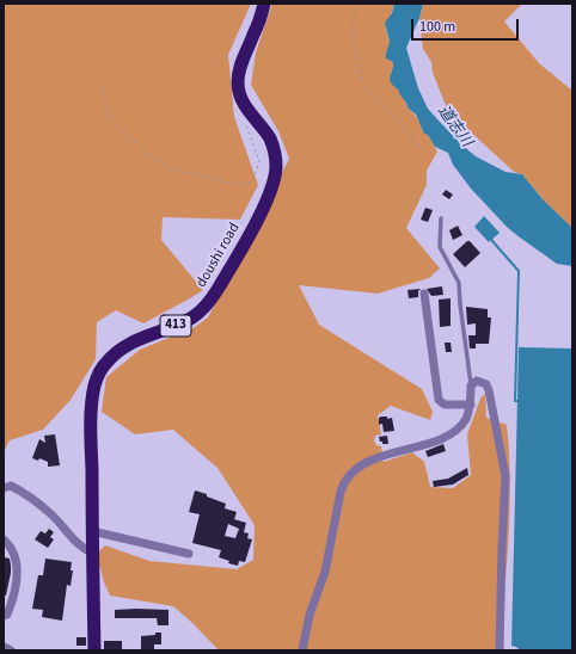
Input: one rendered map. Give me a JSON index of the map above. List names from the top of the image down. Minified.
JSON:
{"streets":{"highway":["doushi road","413"]},"water":["道志川"],"scale_bar":"100 m"}
